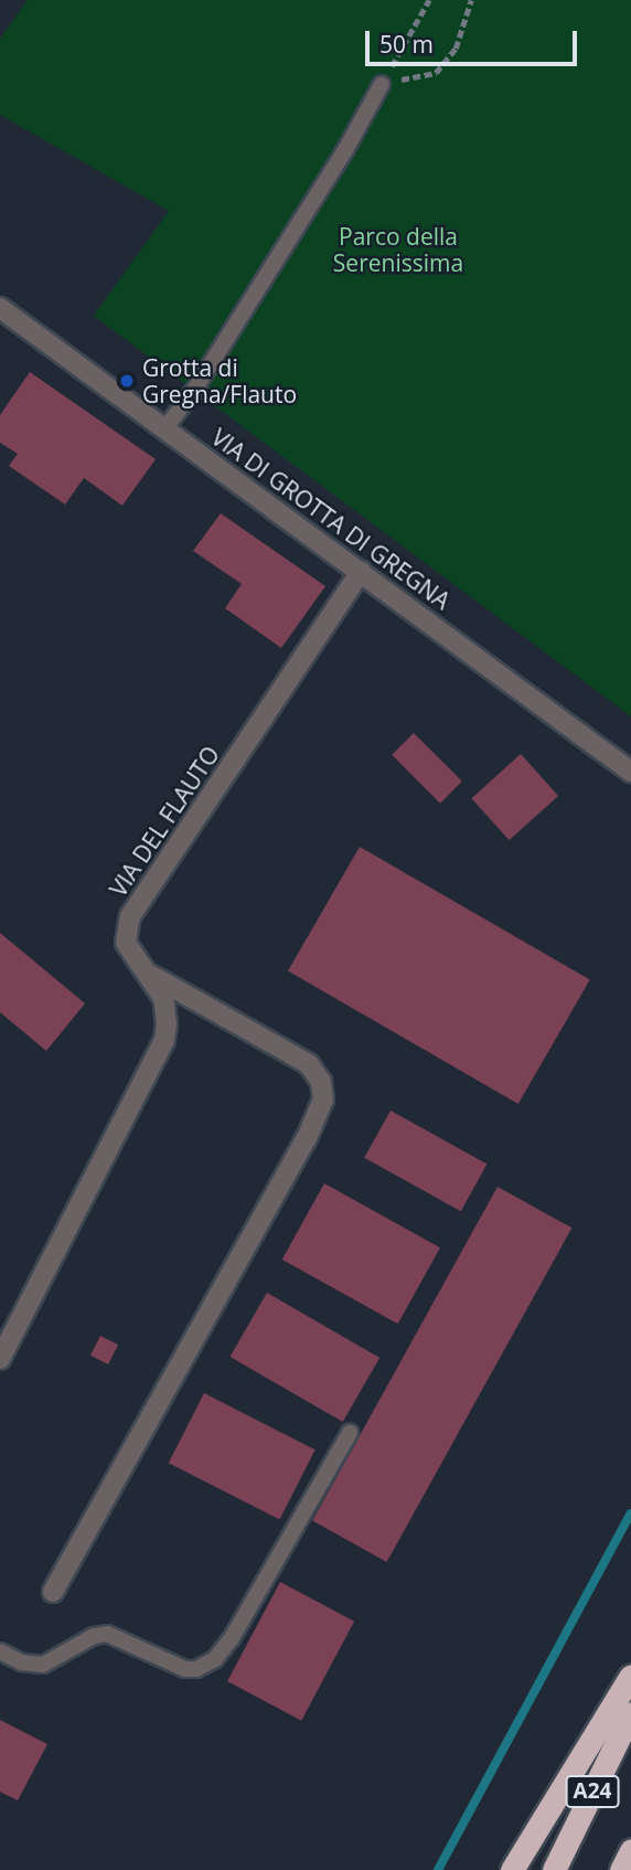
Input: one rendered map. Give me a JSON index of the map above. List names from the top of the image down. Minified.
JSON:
{"streets":{"highway":["A24"],"street":["VIA DI GROTTA DI GREGNA","VIA DEL FLAUTO"]},"crossings":[["VIA DI GROTTA DI GREGNA","VIA DEL FLAUTO"]],"parks":["Parco della Serenissima"],"places":["Grotta di Gregna/Flauto"],"scale_bar":"50 m"}
